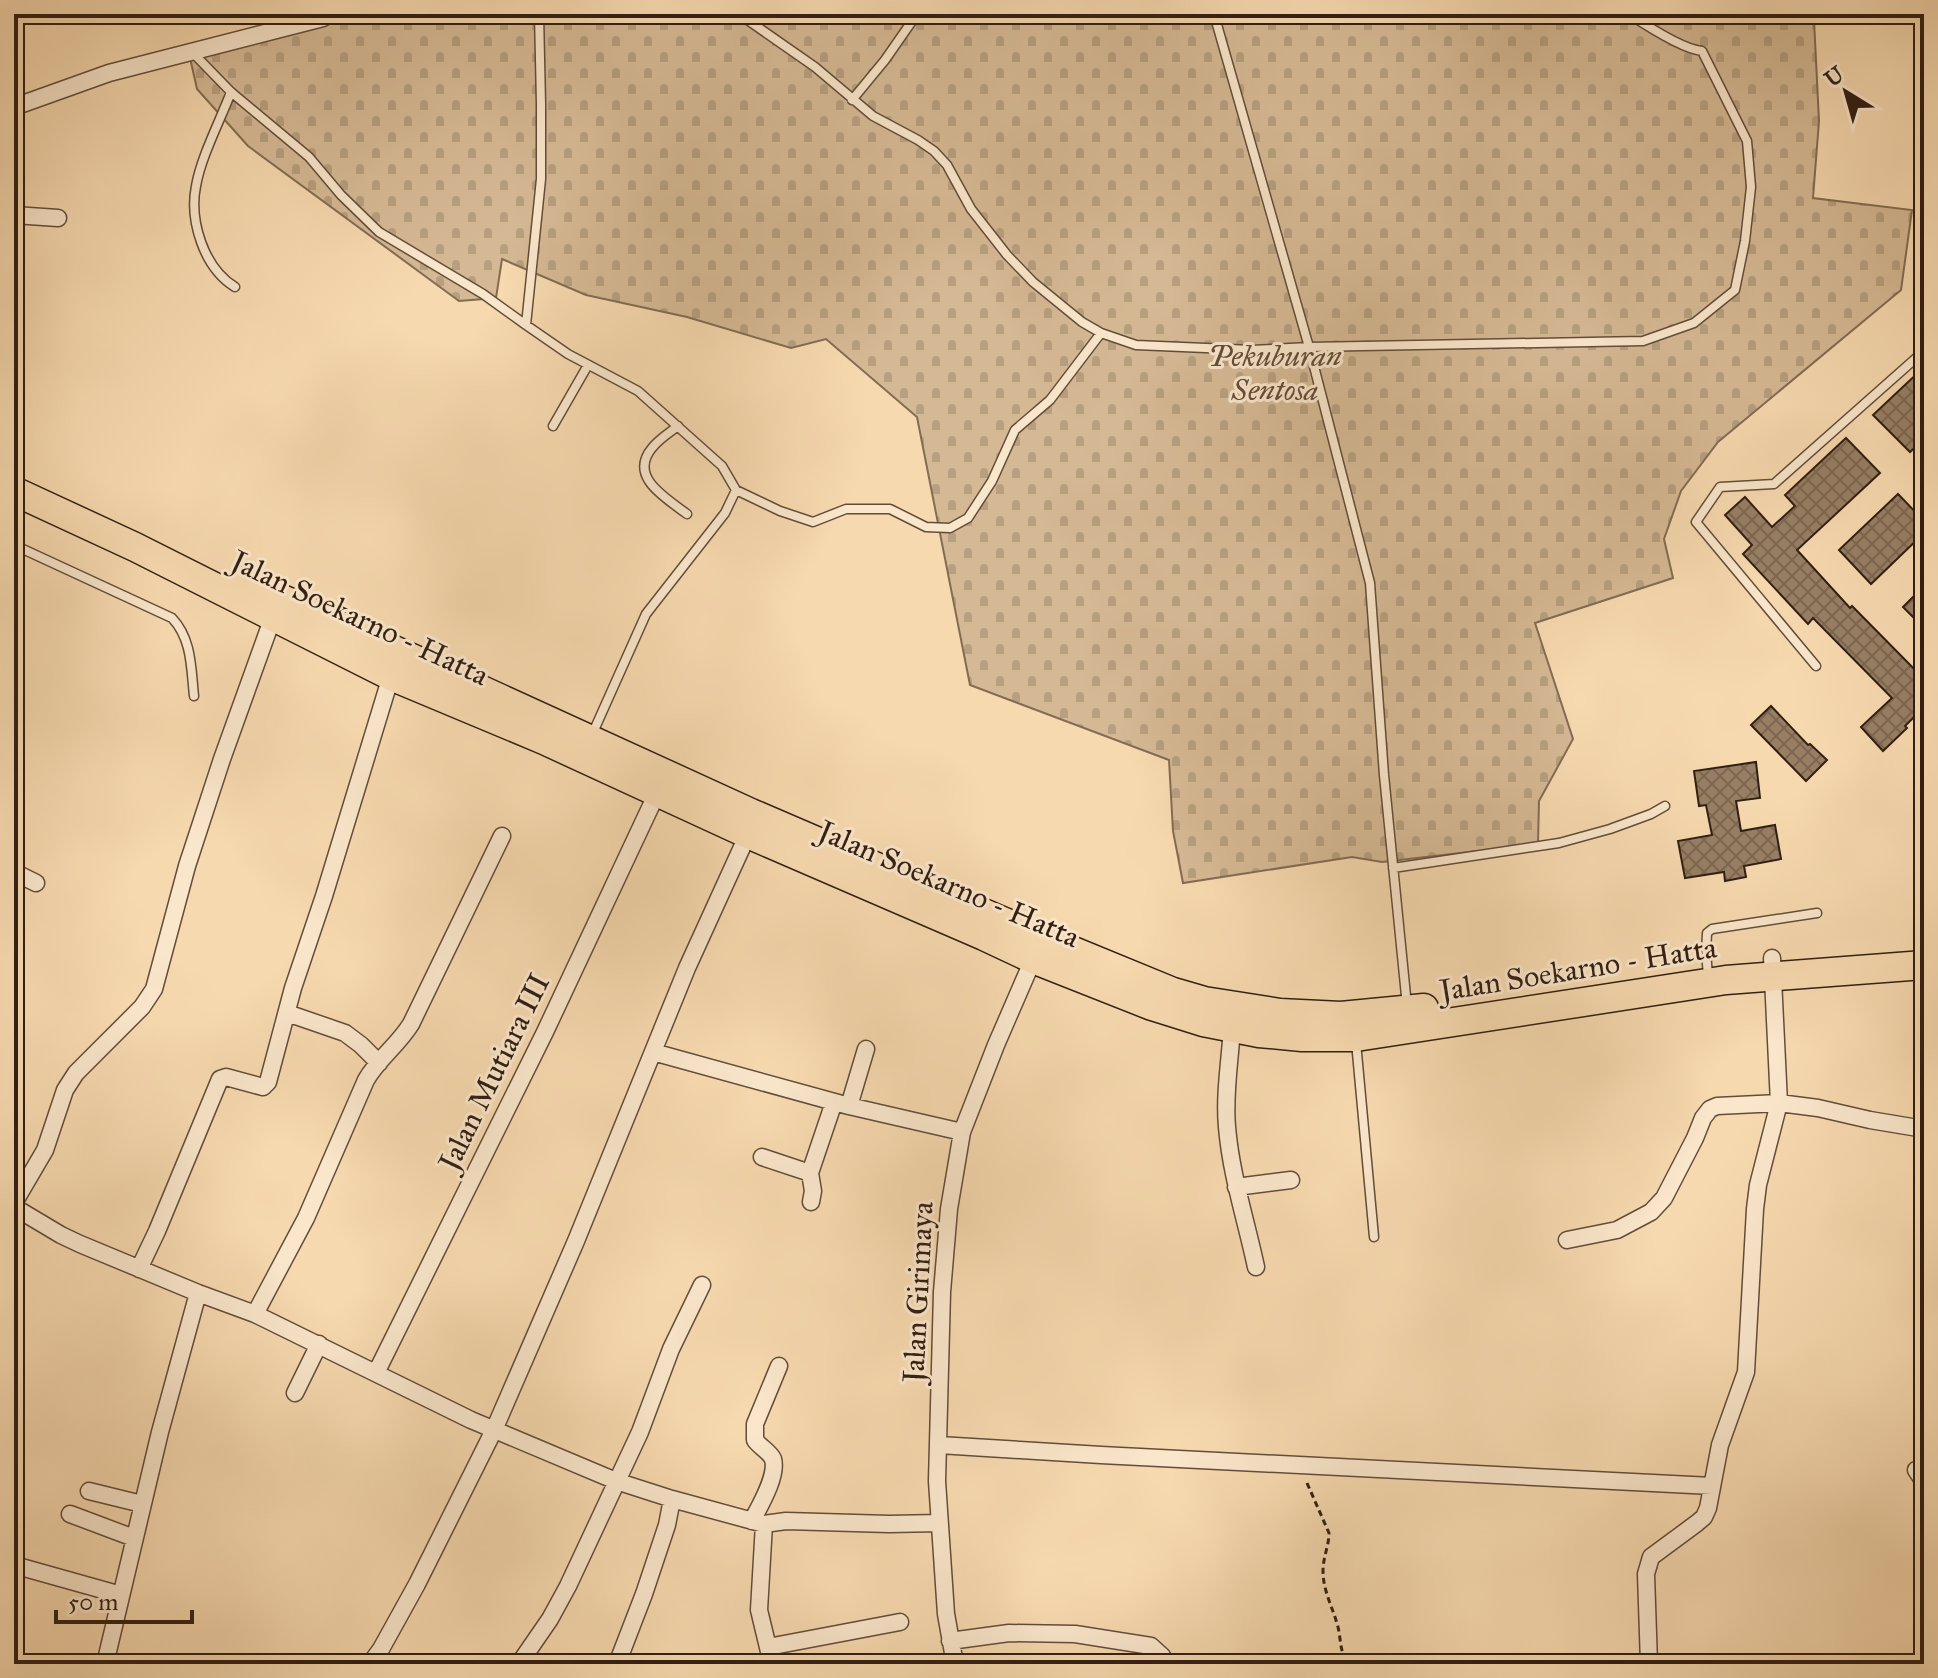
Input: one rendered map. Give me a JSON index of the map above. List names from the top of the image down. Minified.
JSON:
{"streets":{"highway":["Jalan Soekarno - Hatta"],"street":["Jalan Mutiara III","Jalan Girimaya"]},"crossings":[["Jalan Soekarno - Hatta","Jalan Mutiara III"],["Jalan Soekarno - Hatta","Jalan Girimaya"]],"parks":["Pekuburan Sentosa"],"scale_bar":"50 m","north":"top left"}
